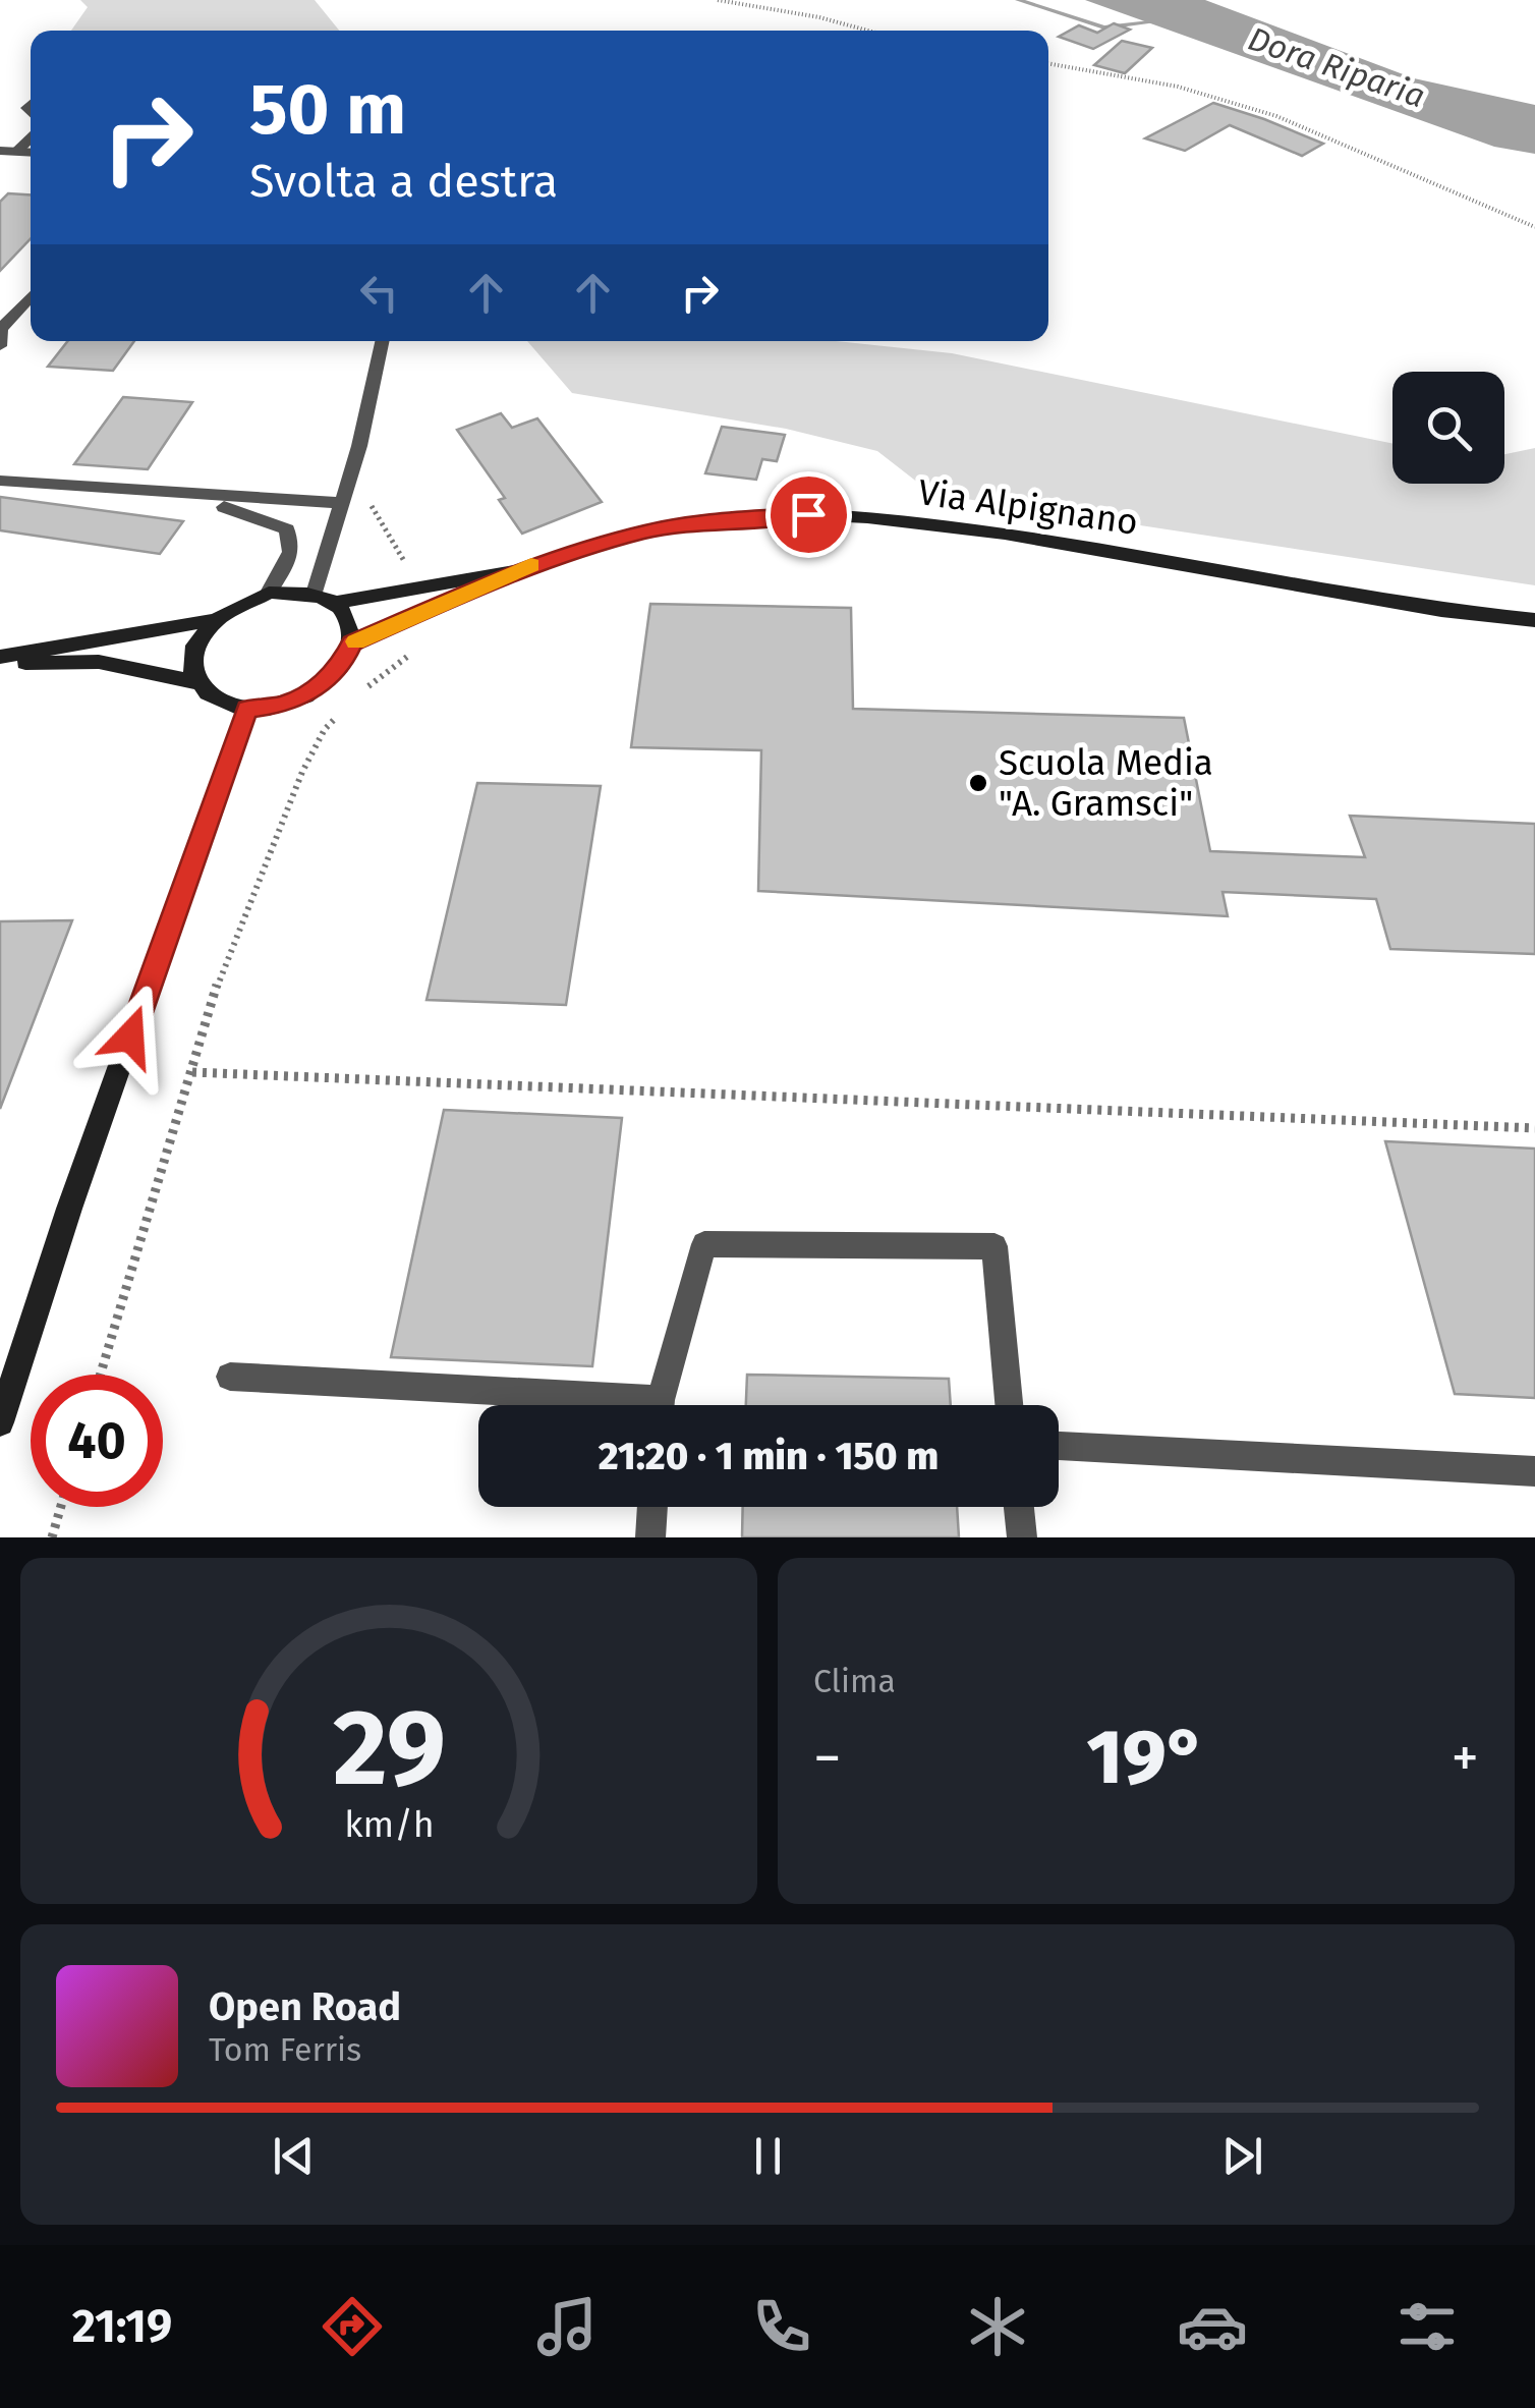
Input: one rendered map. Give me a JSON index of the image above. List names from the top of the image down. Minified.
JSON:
{"streets":{"street":["Via Alpignano"]},"water":["Dora Riparia"],"places":["Scuola Media \"A. Gramsci\""],"page":{"turn":["50 m","Svolta a destra"],"limit":"40","trip":"21:20 · 1 min · 150 m","tile":"Clima","heat":["−","19°","+"],"song":["Open Road","Tom Ferris"],"tabs":"21:19","gauge":["29","km/h"]}}
